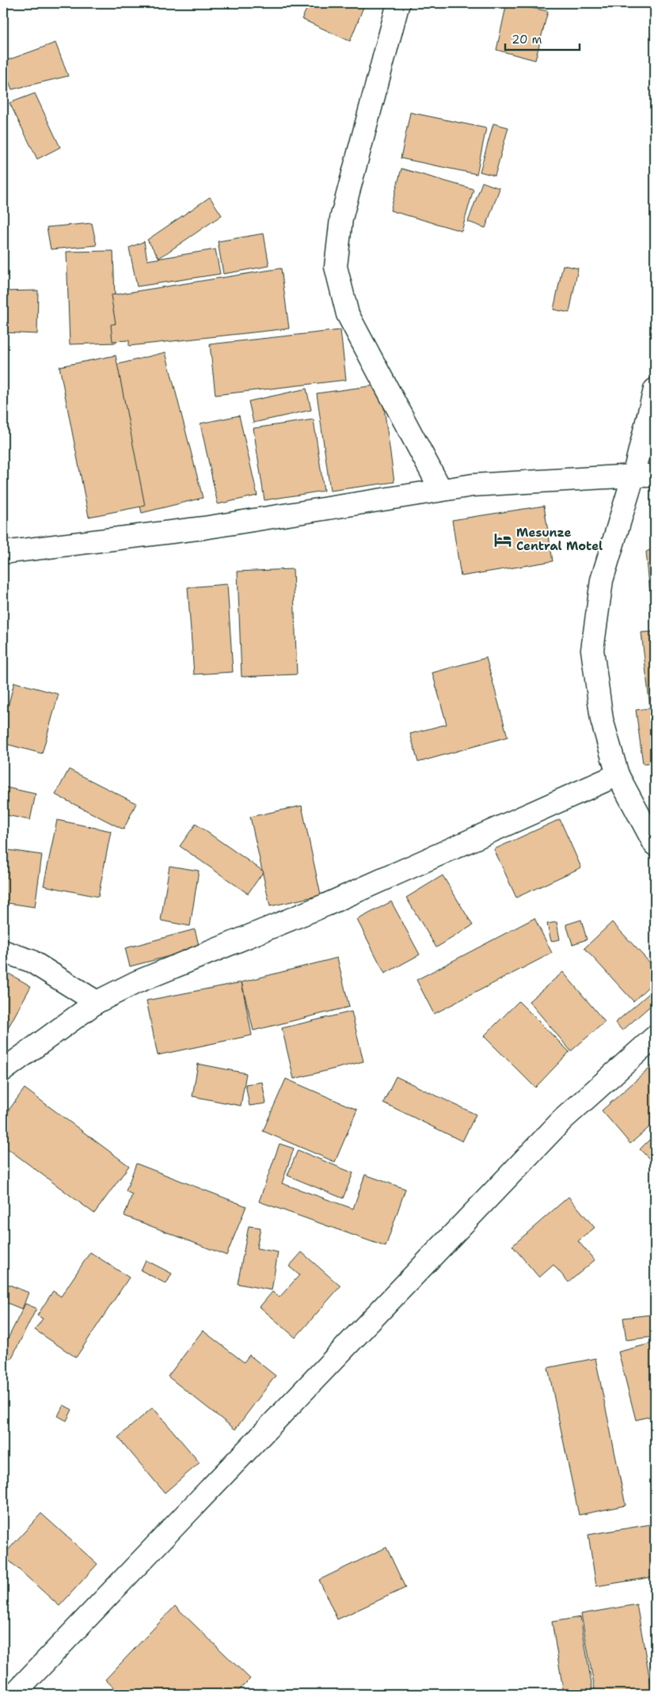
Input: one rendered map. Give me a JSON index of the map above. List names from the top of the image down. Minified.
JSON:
{"places":{"hotel":["Mesunze Central Motel"]},"scale_bar":"20 m"}
